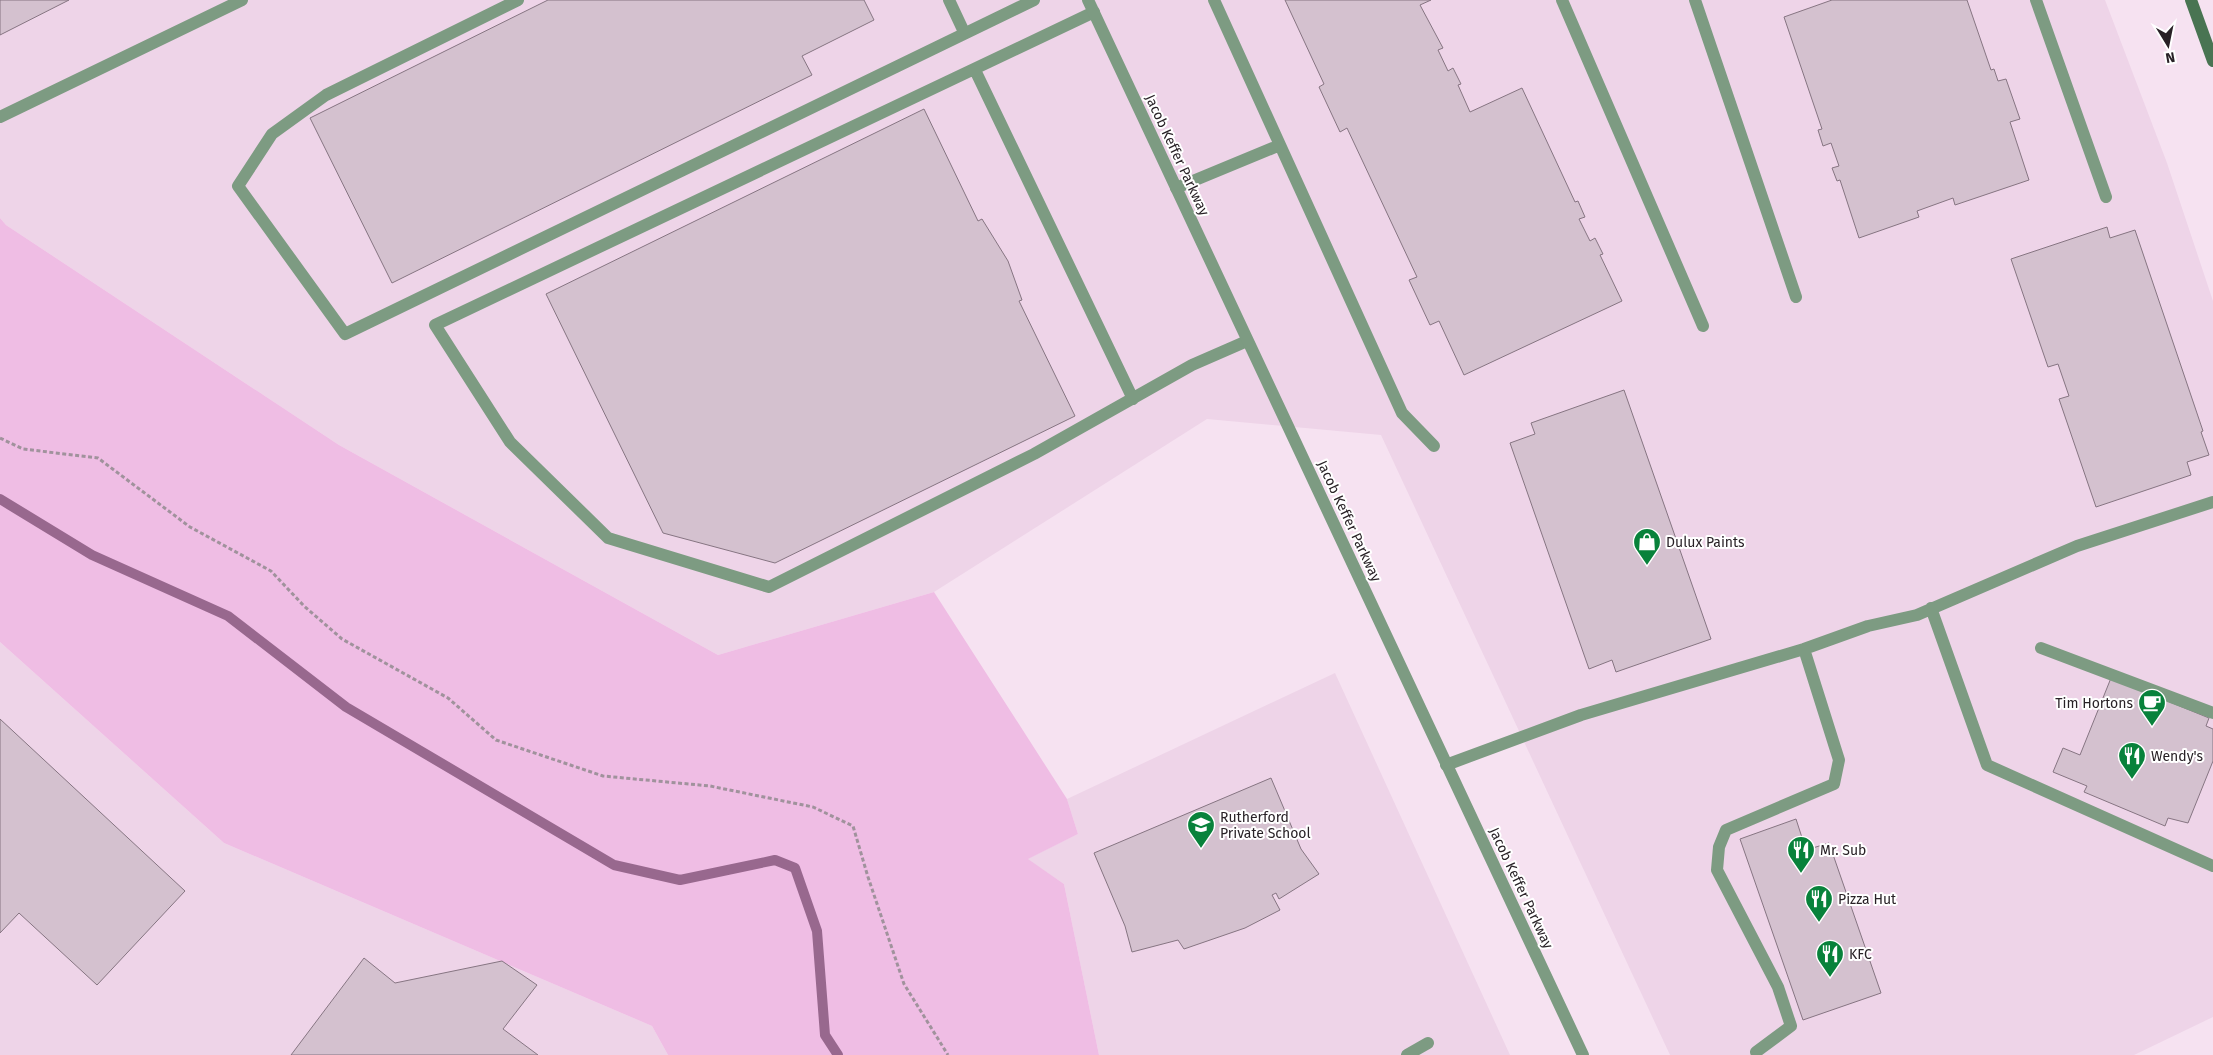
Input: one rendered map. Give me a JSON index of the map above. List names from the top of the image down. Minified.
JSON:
{"streets":{"street":["Jacob Keffer Parkway"]},"places":{"shop":["Dulux Paints"],"cafe":["Tim Hortons"],"restaurant":["Wendy's","Mr. Sub","Pizza Hut","KFC"],"school or university":["Rutherford Private School"]},"north":"bottom"}
